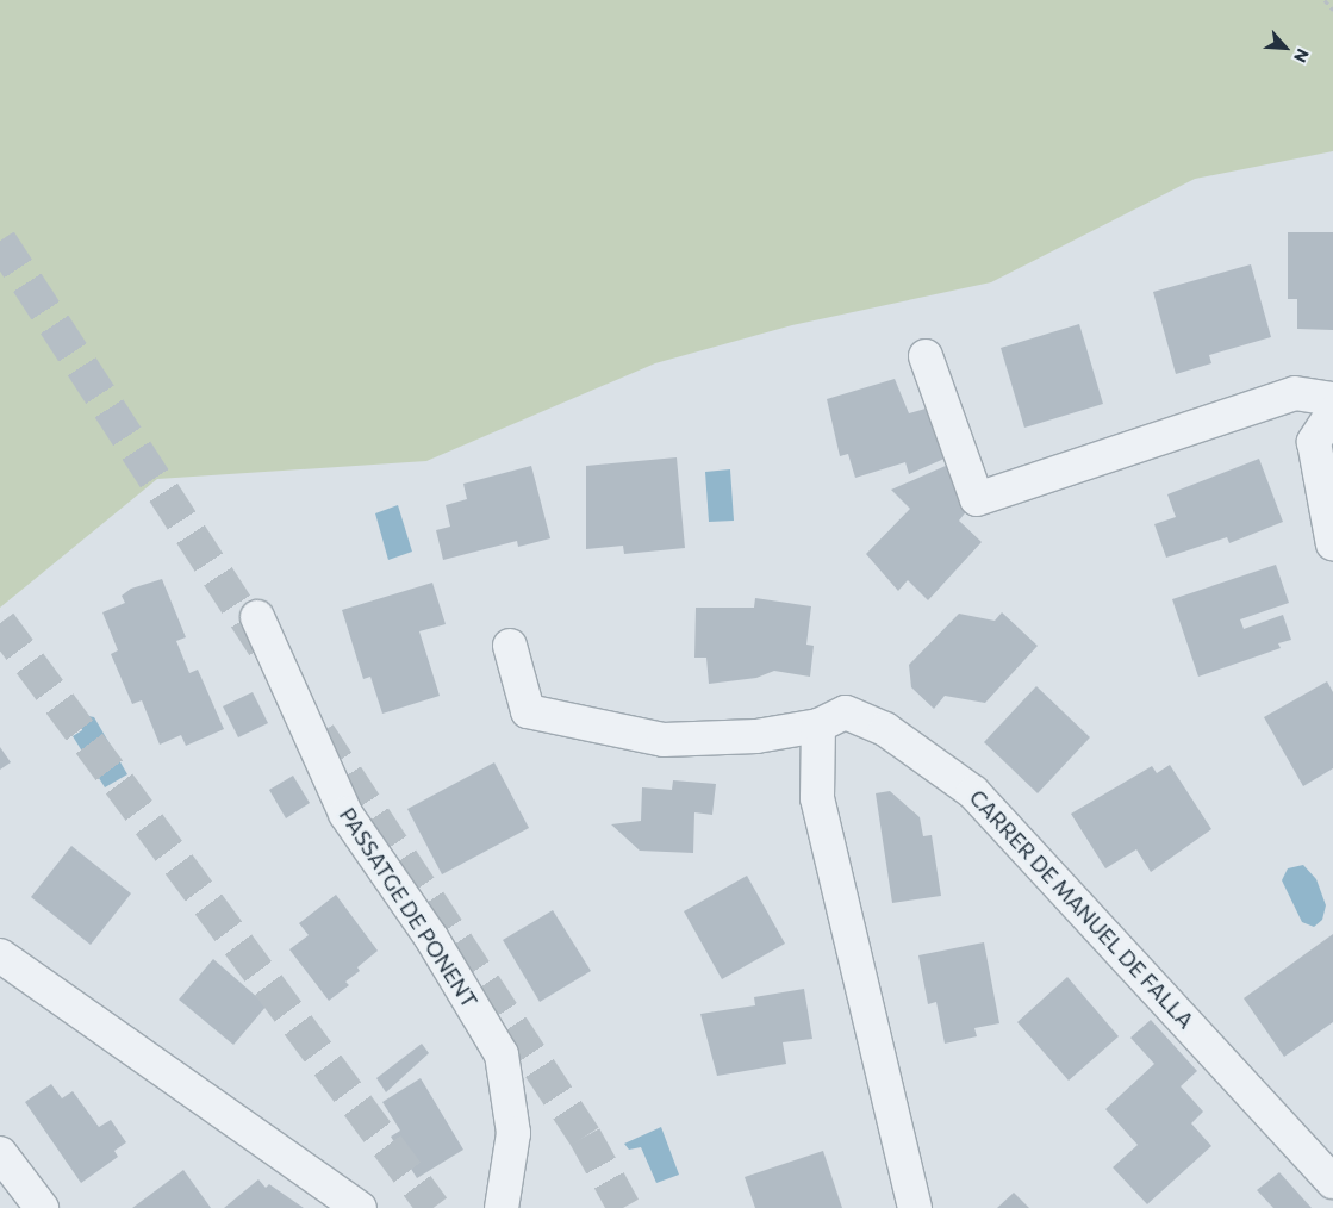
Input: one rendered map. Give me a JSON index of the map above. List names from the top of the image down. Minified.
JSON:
{"streets":{"street":["PASSATGE DE PONENT","CARRER DE MANUEL DE FALLA"]},"north":"bottom right"}
